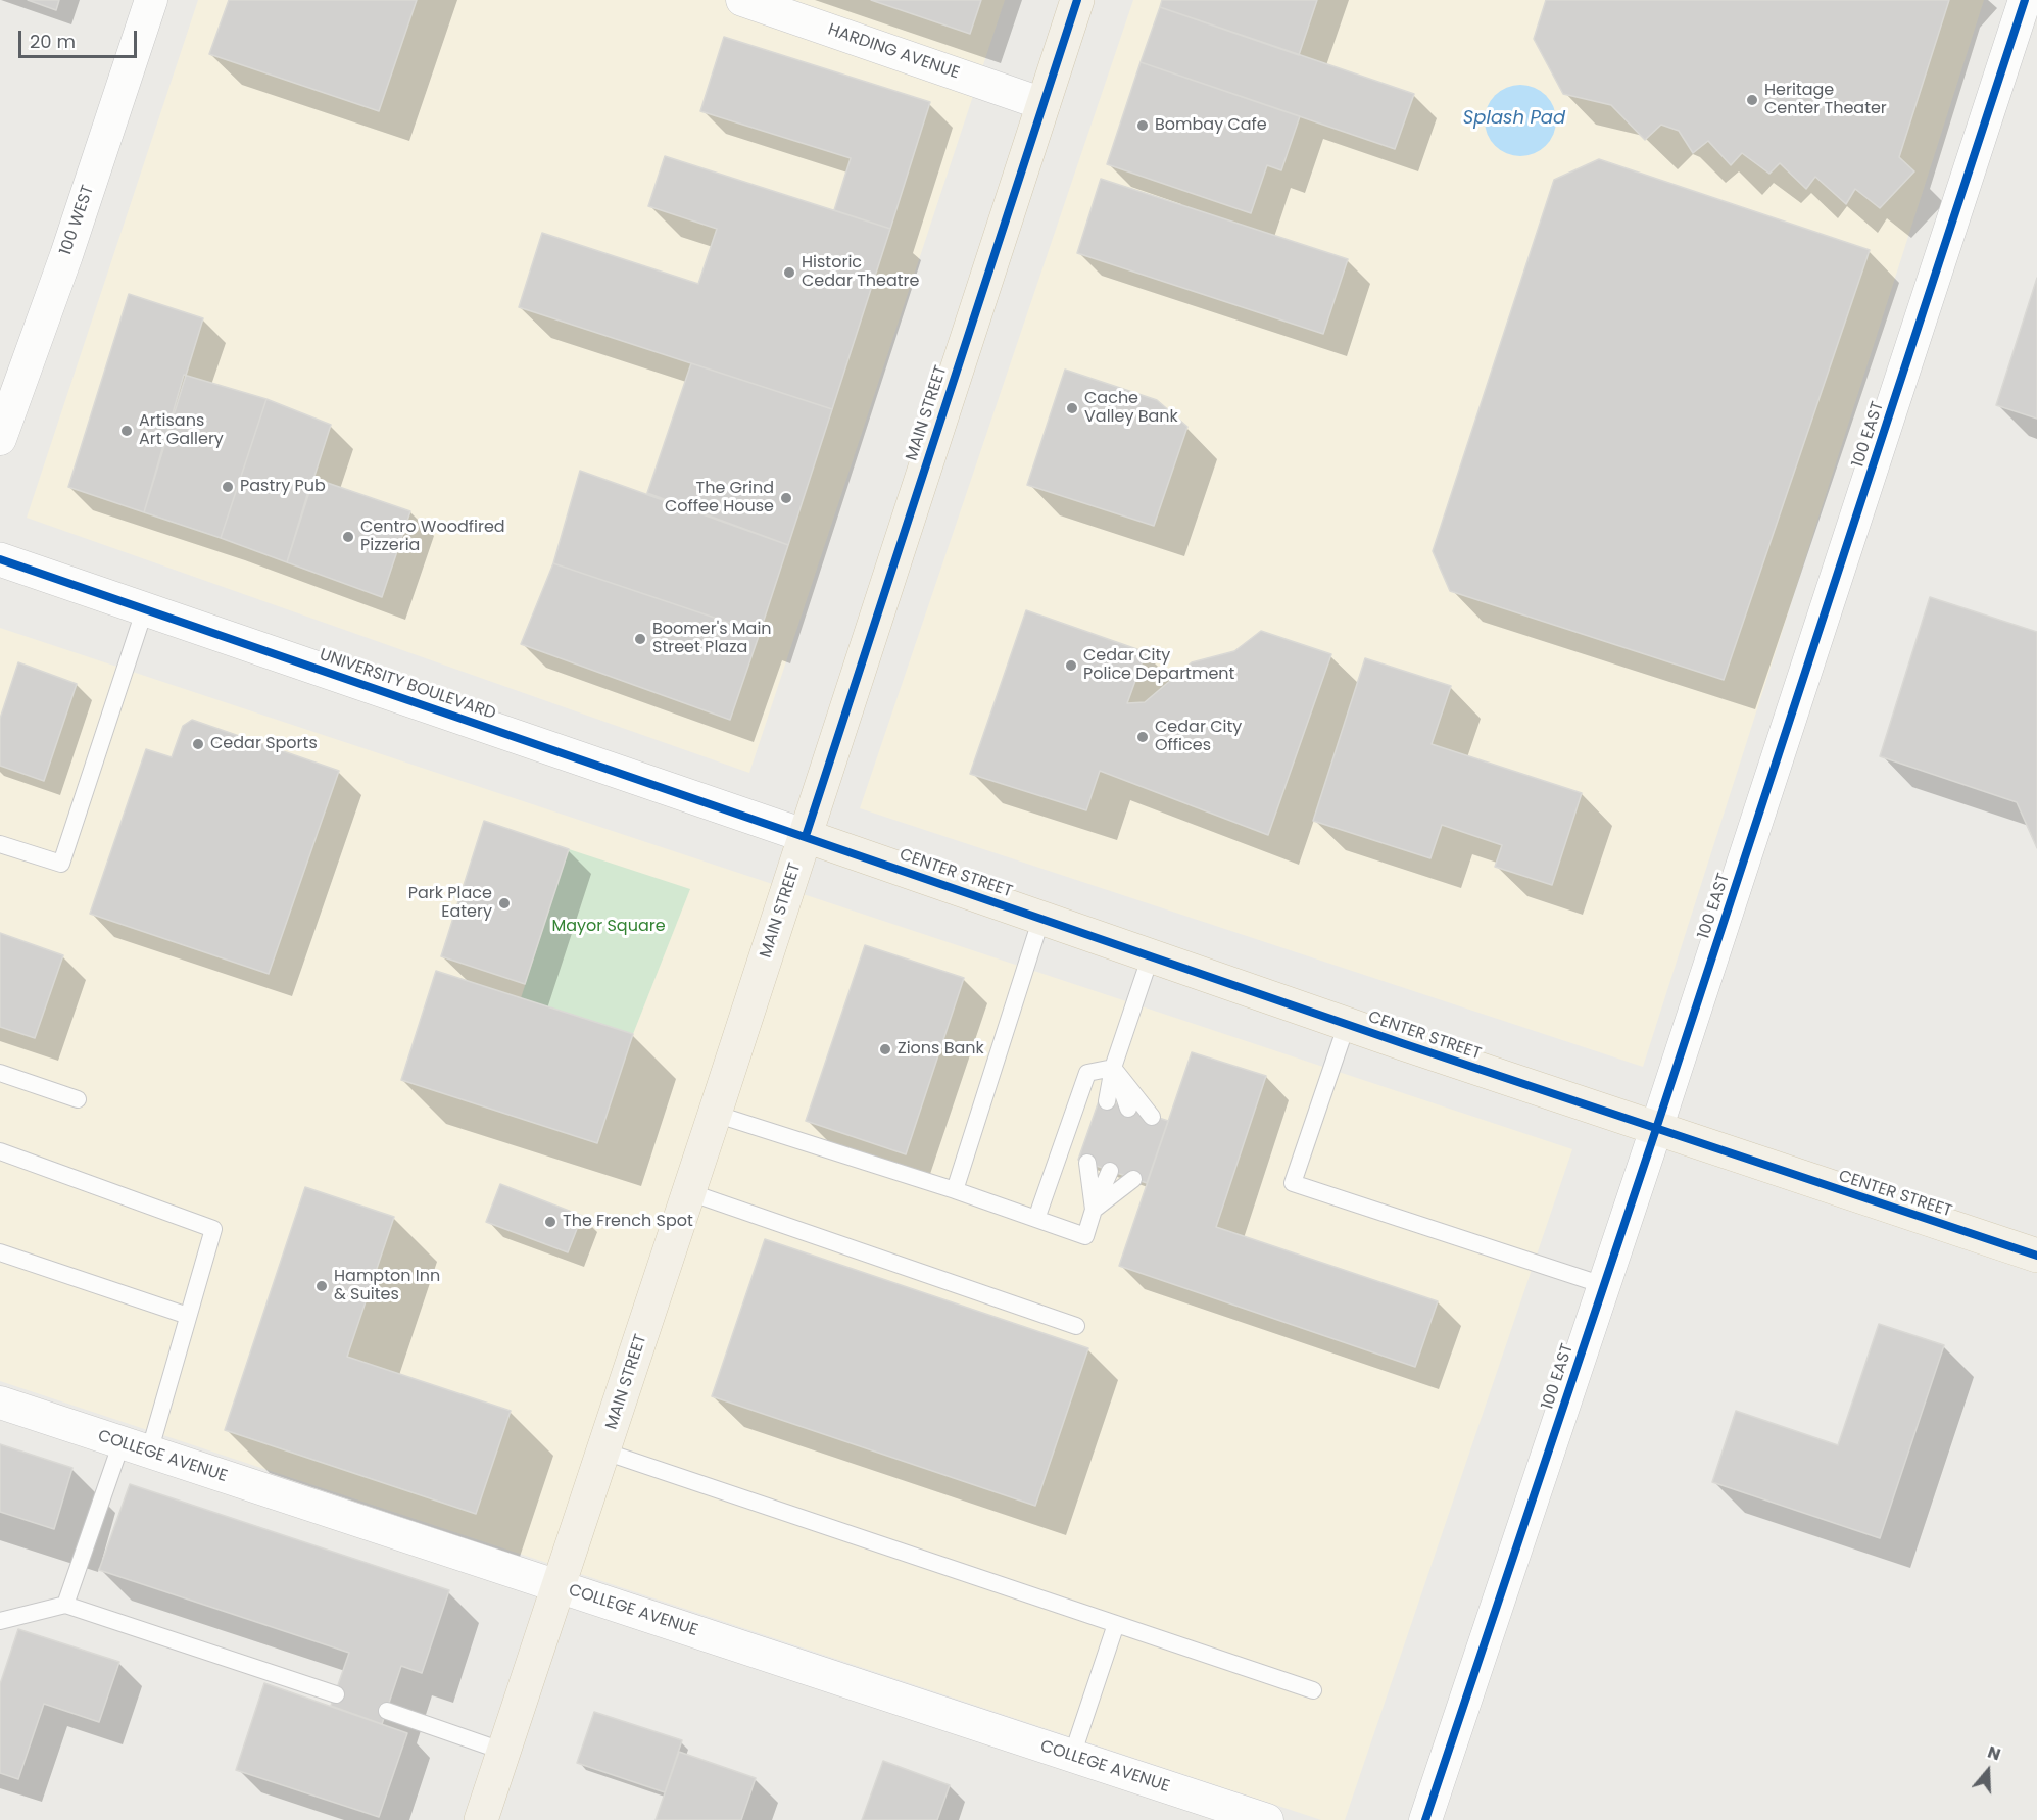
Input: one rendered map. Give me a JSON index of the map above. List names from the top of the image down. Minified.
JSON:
{"streets":{"main road":["MAIN STREET","UNIVERSITY BOULEVARD","CENTER STREET"],"street":["HARDING AVENUE","100 WEST","100 EAST","COLLEGE AVENUE"]},"crossings":[["HARDING AVENUE","MAIN STREET"],["MAIN STREET","UNIVERSITY BOULEVARD"],["MAIN STREET","CENTER STREET"],["MAIN STREET","COLLEGE AVENUE"],["100 EAST","CENTER STREET"],["UNIVERSITY BOULEVARD","CENTER STREET"]],"water":["Splash Pad"],"parks":["Mayor Square"],"places":["Heritage Center Theater","Bombay Cafe","Historic Cedar Theatre","Cache Valley Bank","Artisans Art Gallery","Pastry Pub","The Grind Coffee House","Centro Woodfired Pizzeria","Boomer's Main Street Plaza","Cedar City Police Department","Cedar City Offices","Cedar Sports","Park Place Eatery","Zions Bank","The French Spot","Hampton Inn & Suites"],"scale_bar":"20 m","north":"top"}
